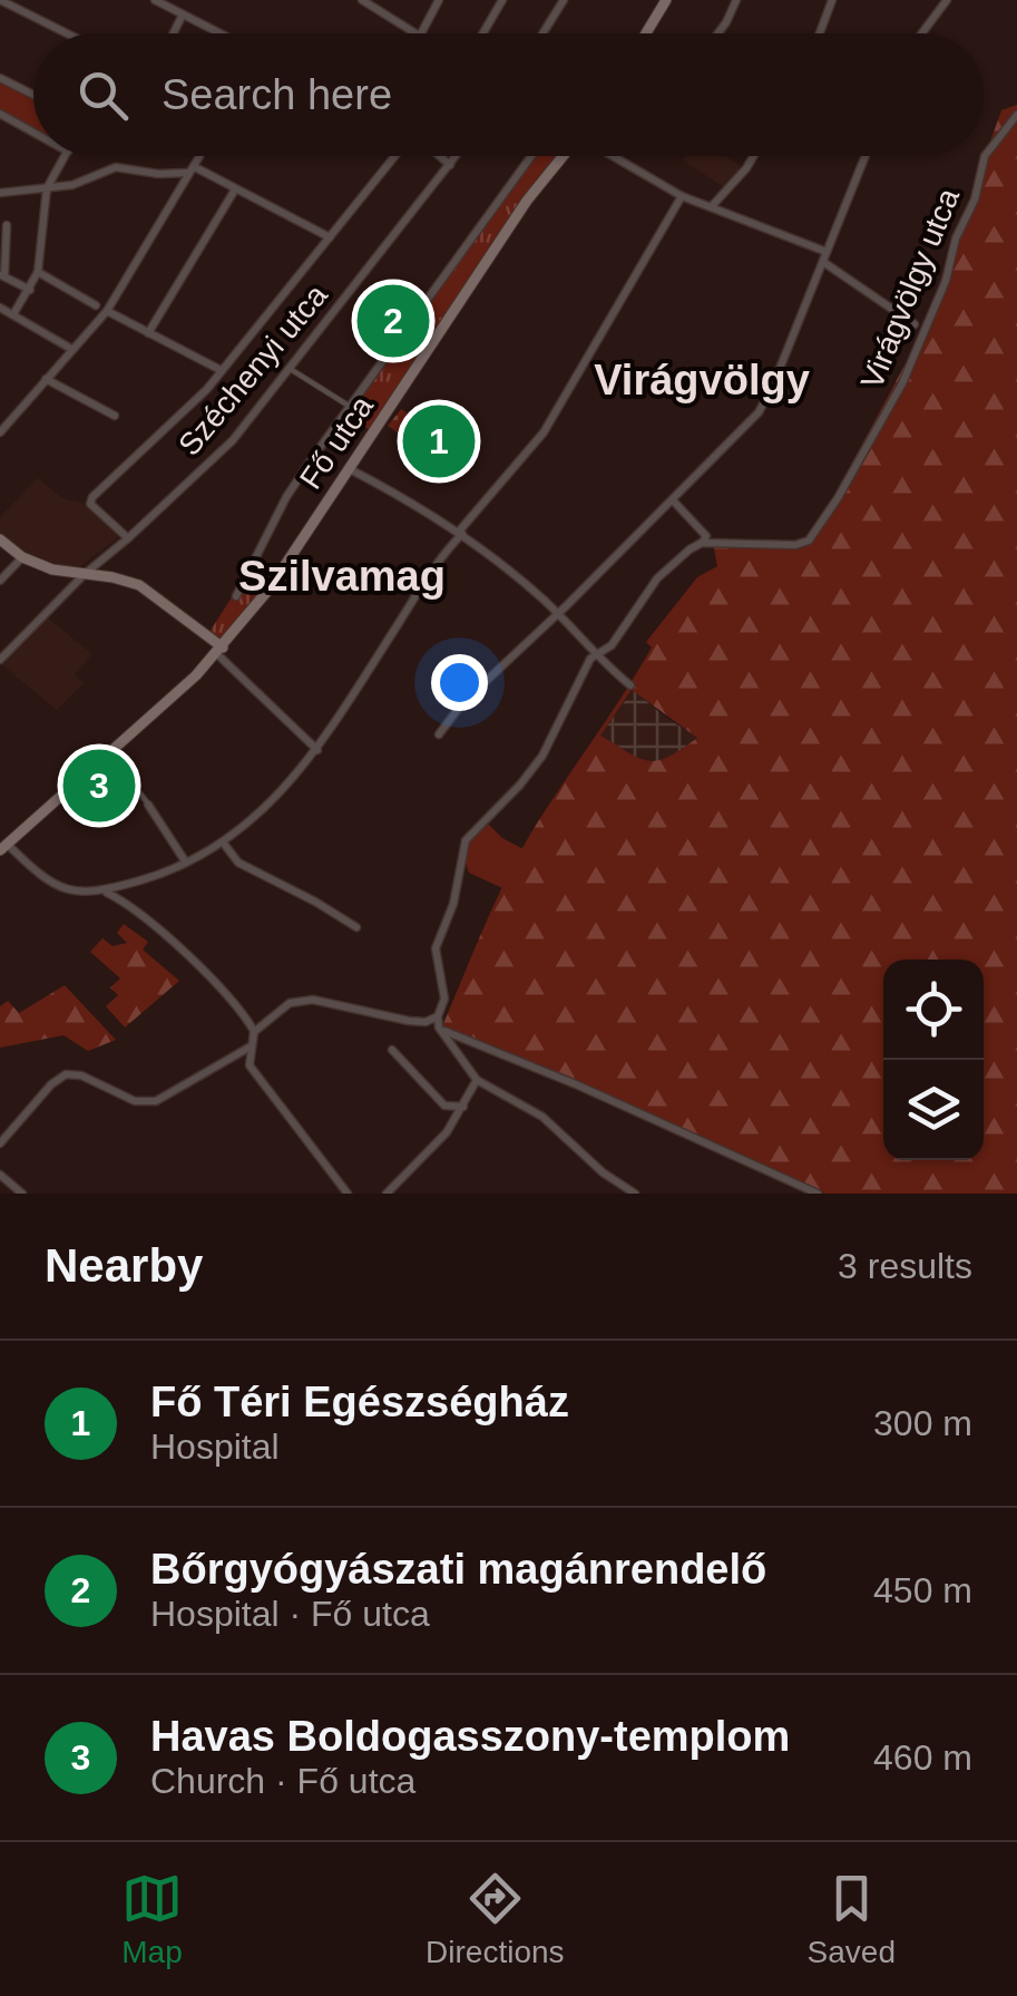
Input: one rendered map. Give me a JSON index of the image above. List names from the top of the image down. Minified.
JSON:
{"streets":{"main road":["Fő utca"],"street":["Virágvölgy utca","Széchenyi utca"]},"districts":["Virágvölgy","Szilvamag"],"page":{"search":"Search here","pins":["2","1","3"],"heading":["Nearby","3 results"],"list":[{"mark":"1","name":"Fő Téri Egészségház","note":"Hospital","value":"300 m"},{"mark":"2","name":"Bőrgyógyászati magánrendelő","note":"Hospital · Fő utca","value":"450 m"},{"mark":"3","name":"Havas Boldogasszony-templom","note":"Church · Fő utca","value":"460 m"}],"nav":["Map","Directions","Saved"]}}
